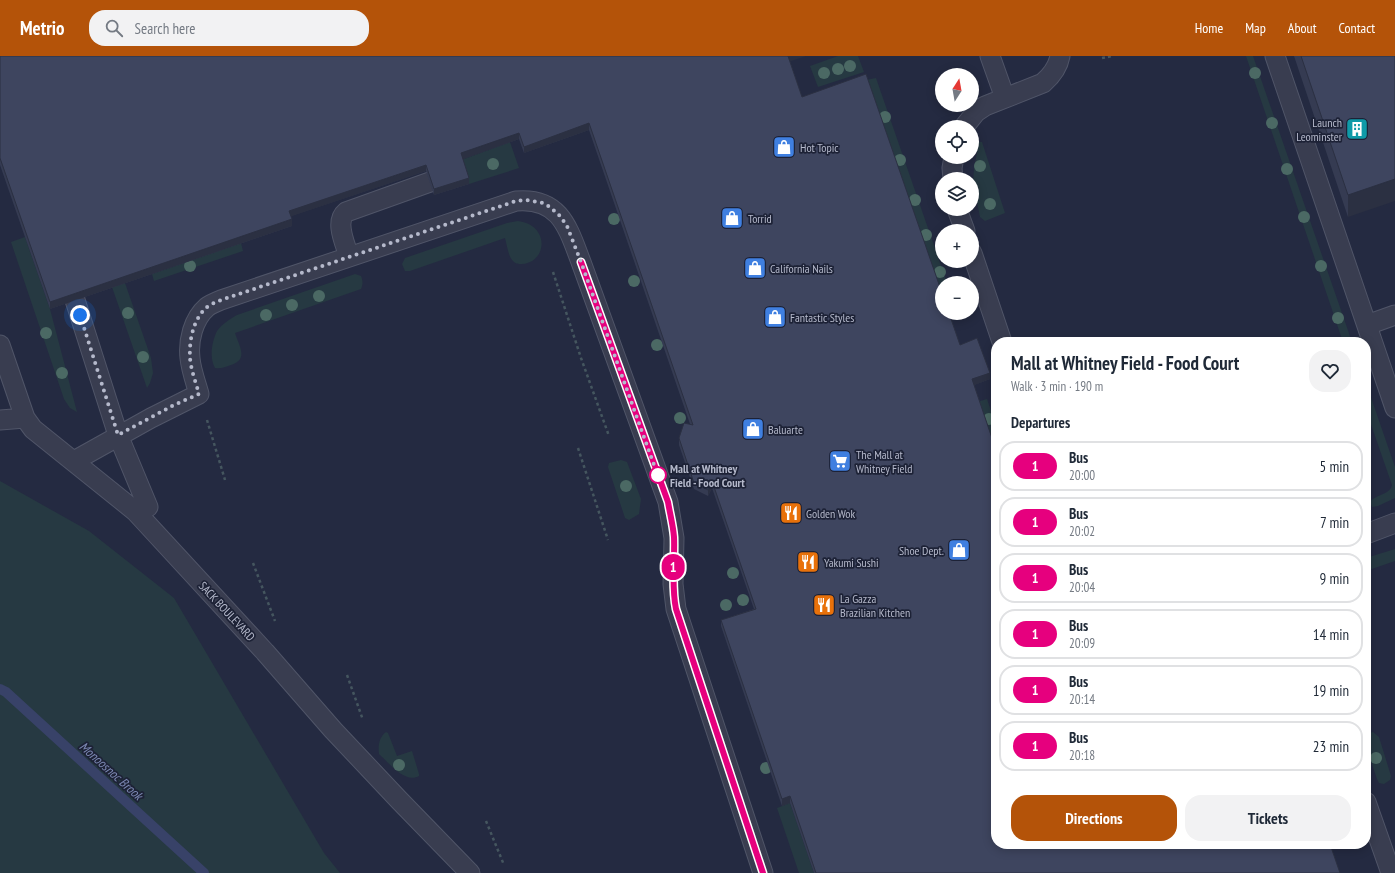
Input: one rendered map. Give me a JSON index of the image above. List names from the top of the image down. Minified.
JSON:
{"streets":{"lane":["SACK BOULEVARD"]},"water":["Monoosnoc Brook"],"places":{"building":["Launch Leominster"],"shop":["Hot Topic","Torrid","California Nails","Fantastic Styles","Baluarte","Shoe Dept."],"supermarket":["The Mall at Whitney Field"],"other":["Mall at Whitney Field - Food Court"],"restaurant":["Golden Wok","Yakumi Sushi","La Gazza Brazilian Kitchen"]},"lines":["bus line 1"],"north":"top","page":{"header":"Metrio","search":"Search here","nav":["Home","Map","About","Contact"],"on_map":"1","map_buttons":["+","−"],"heading":[["Mall at Whitney Field - Food Court","Walk · 3 min · 190 m"],"Departures"],"list":[{"mark":"1","name":"Bus","note":"20:00","value":"5 min"},{"mark":"1","name":"Bus","note":"20:02","value":"7 min"},{"mark":"1","name":"Bus","note":"20:04","value":"9 min"},{"mark":"1","name":"Bus","note":"20:09","value":"14 min"},{"mark":"1","name":"Bus","note":"20:14","value":"19 min"},{"mark":"1","name":"Bus","note":"20:18","value":"23 min"}],"buttons":["Directions","Tickets"]}}
